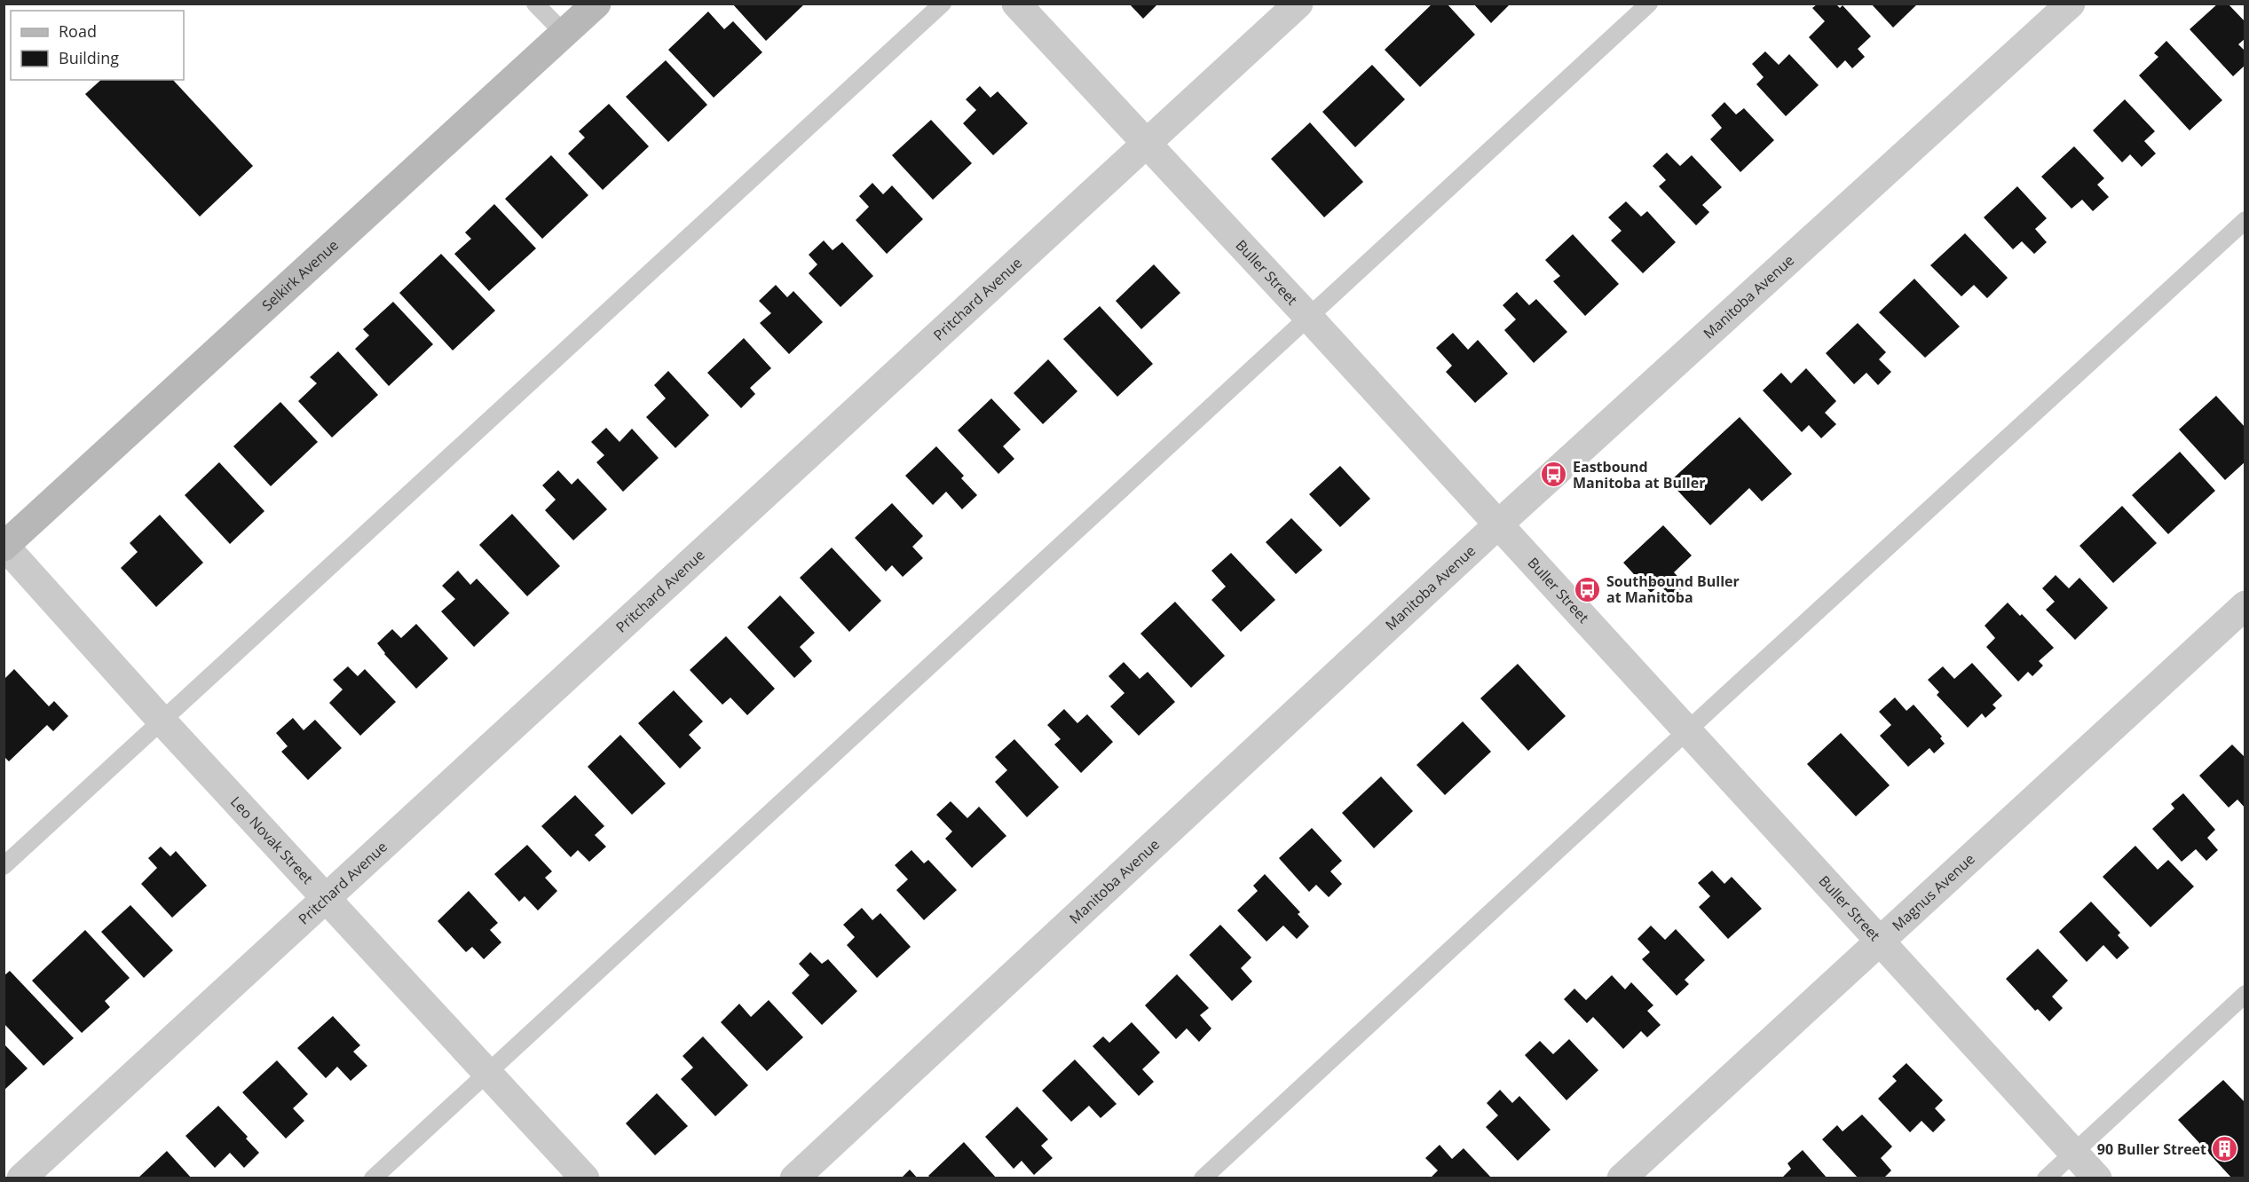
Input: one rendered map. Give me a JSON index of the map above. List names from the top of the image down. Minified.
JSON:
{"streets":{"street":["Buller Street","Selkirk Avenue","Manitoba Avenue","Pritchard Avenue","Leo Novak Street","Magnus Avenue"]},"crossings":[["Buller Street","Manitoba Avenue"],["Buller Street","Pritchard Avenue"],["Buller Street","Magnus Avenue"],["Selkirk Avenue","Leo Novak Street"],["Pritchard Avenue","Leo Novak Street"]],"places":{"bus stop":["Eastbound Manitoba at Buller","Southbound Buller at Manitoba"],"building":["90 Buller Street"]},"legend":["Road","Building"]}
